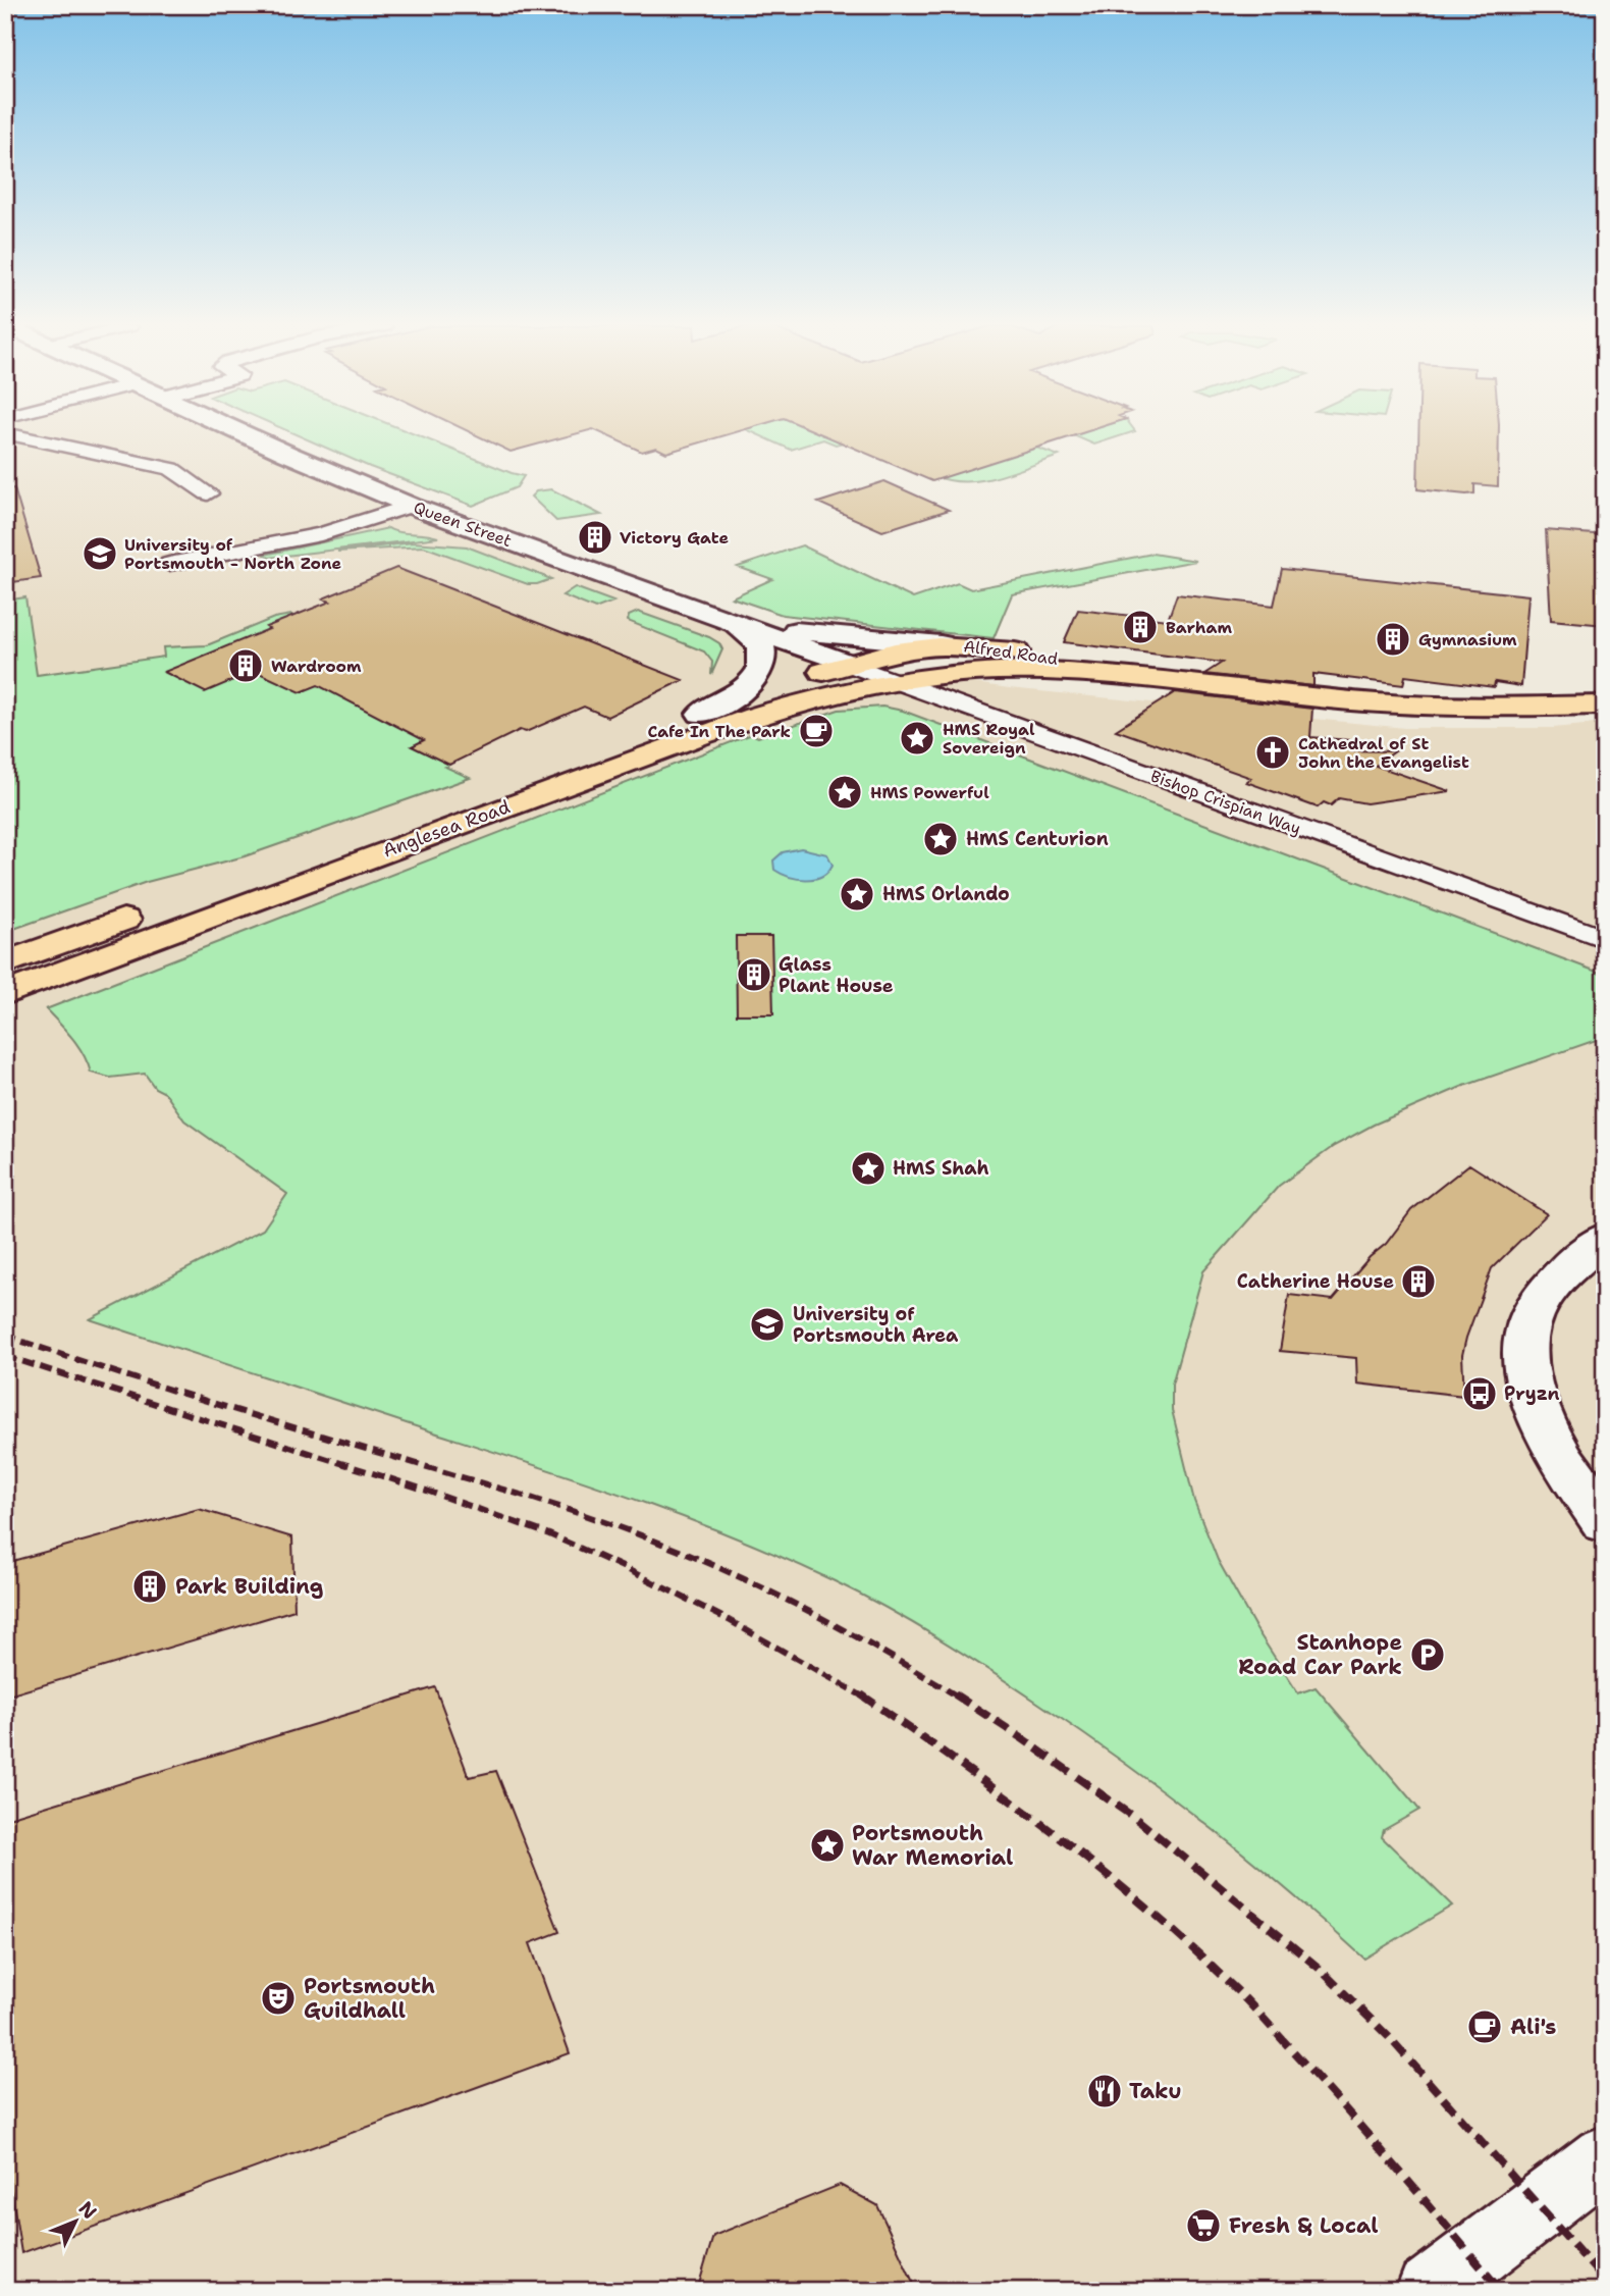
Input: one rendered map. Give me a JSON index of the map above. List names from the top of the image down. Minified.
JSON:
{"streets":{"main road":["Alfred Road","Anglesea Road"],"street":["Queen Street","Bishop Crispian Way"]},"crossings":[["Queen Street","Alfred Road"],["Queen Street","Bishop Crispian Way"],["Queen Street","Anglesea Road"],["Alfred Road","Bishop Crispian Way"],["Alfred Road","Anglesea Road"],["Bishop Crispian Way","Anglesea Road"]],"places":{"building":["Victory Gate","Barham","Gymnasium","Wardroom","Glass Plant House","Catherine House","Park Building"],"school or university":["University of Portsmouth - North Zone","University of Portsmouth Area"],"cafe":["Cafe In The Park","Ali's"],"place":["HMS Royal Sovereign","HMS Powerful","HMS Centurion","HMS Orlando","HMS Shah","Portsmouth War Memorial"],"church":["Cathedral of St John the Evangelist"],"bus stop":["Pryzn"],"parking":["Stanhope Road Car Park"],"theatre":["Portsmouth Guildhall"],"restaurant":["Taku"],"supermarket":["Fresh & Local"]},"north":"top right"}
